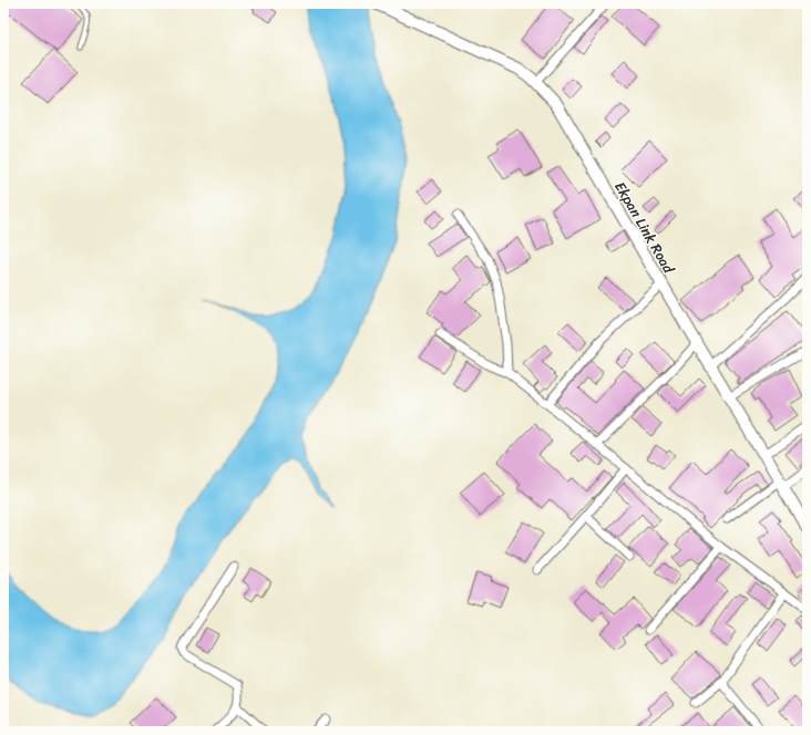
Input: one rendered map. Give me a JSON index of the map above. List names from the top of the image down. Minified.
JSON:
{"streets":{"street":["Ekpan Link Road"]}}
